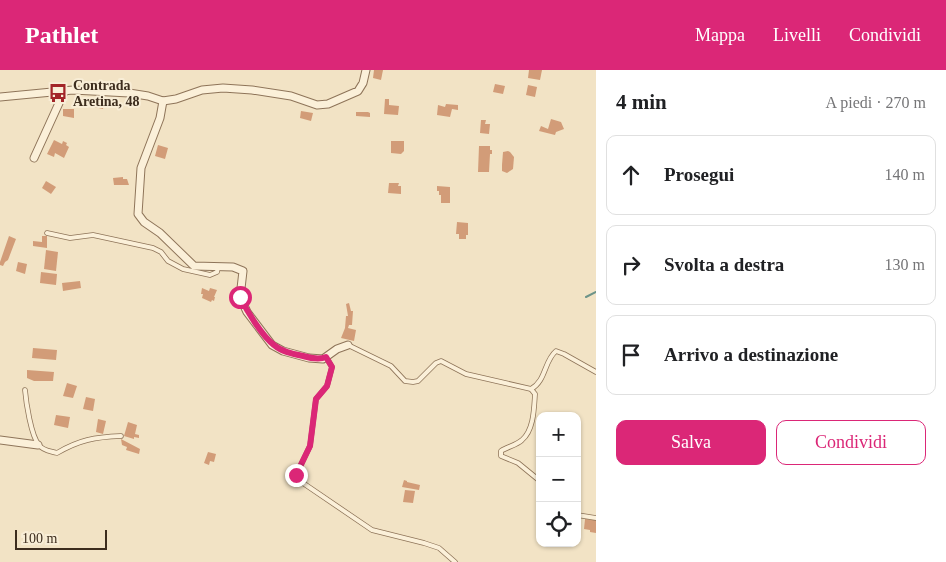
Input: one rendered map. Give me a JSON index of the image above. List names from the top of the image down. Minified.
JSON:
{"places":{"bus stop":["Contrada Aretina, 48"]},"scale_bar":"100 m","page":{"header":"Pathlet","nav":["Mappa","Livelli","Condividi"],"heading":["4 min","A piedi · 270 m"],"list":[["Prosegui","140 m"],["Svolta a destra","130 m"],"Arrivo a destinazione"],"buttons":["Salva","Condividi"],"map_buttons":["+","−"],"scale":"100 m"}}
